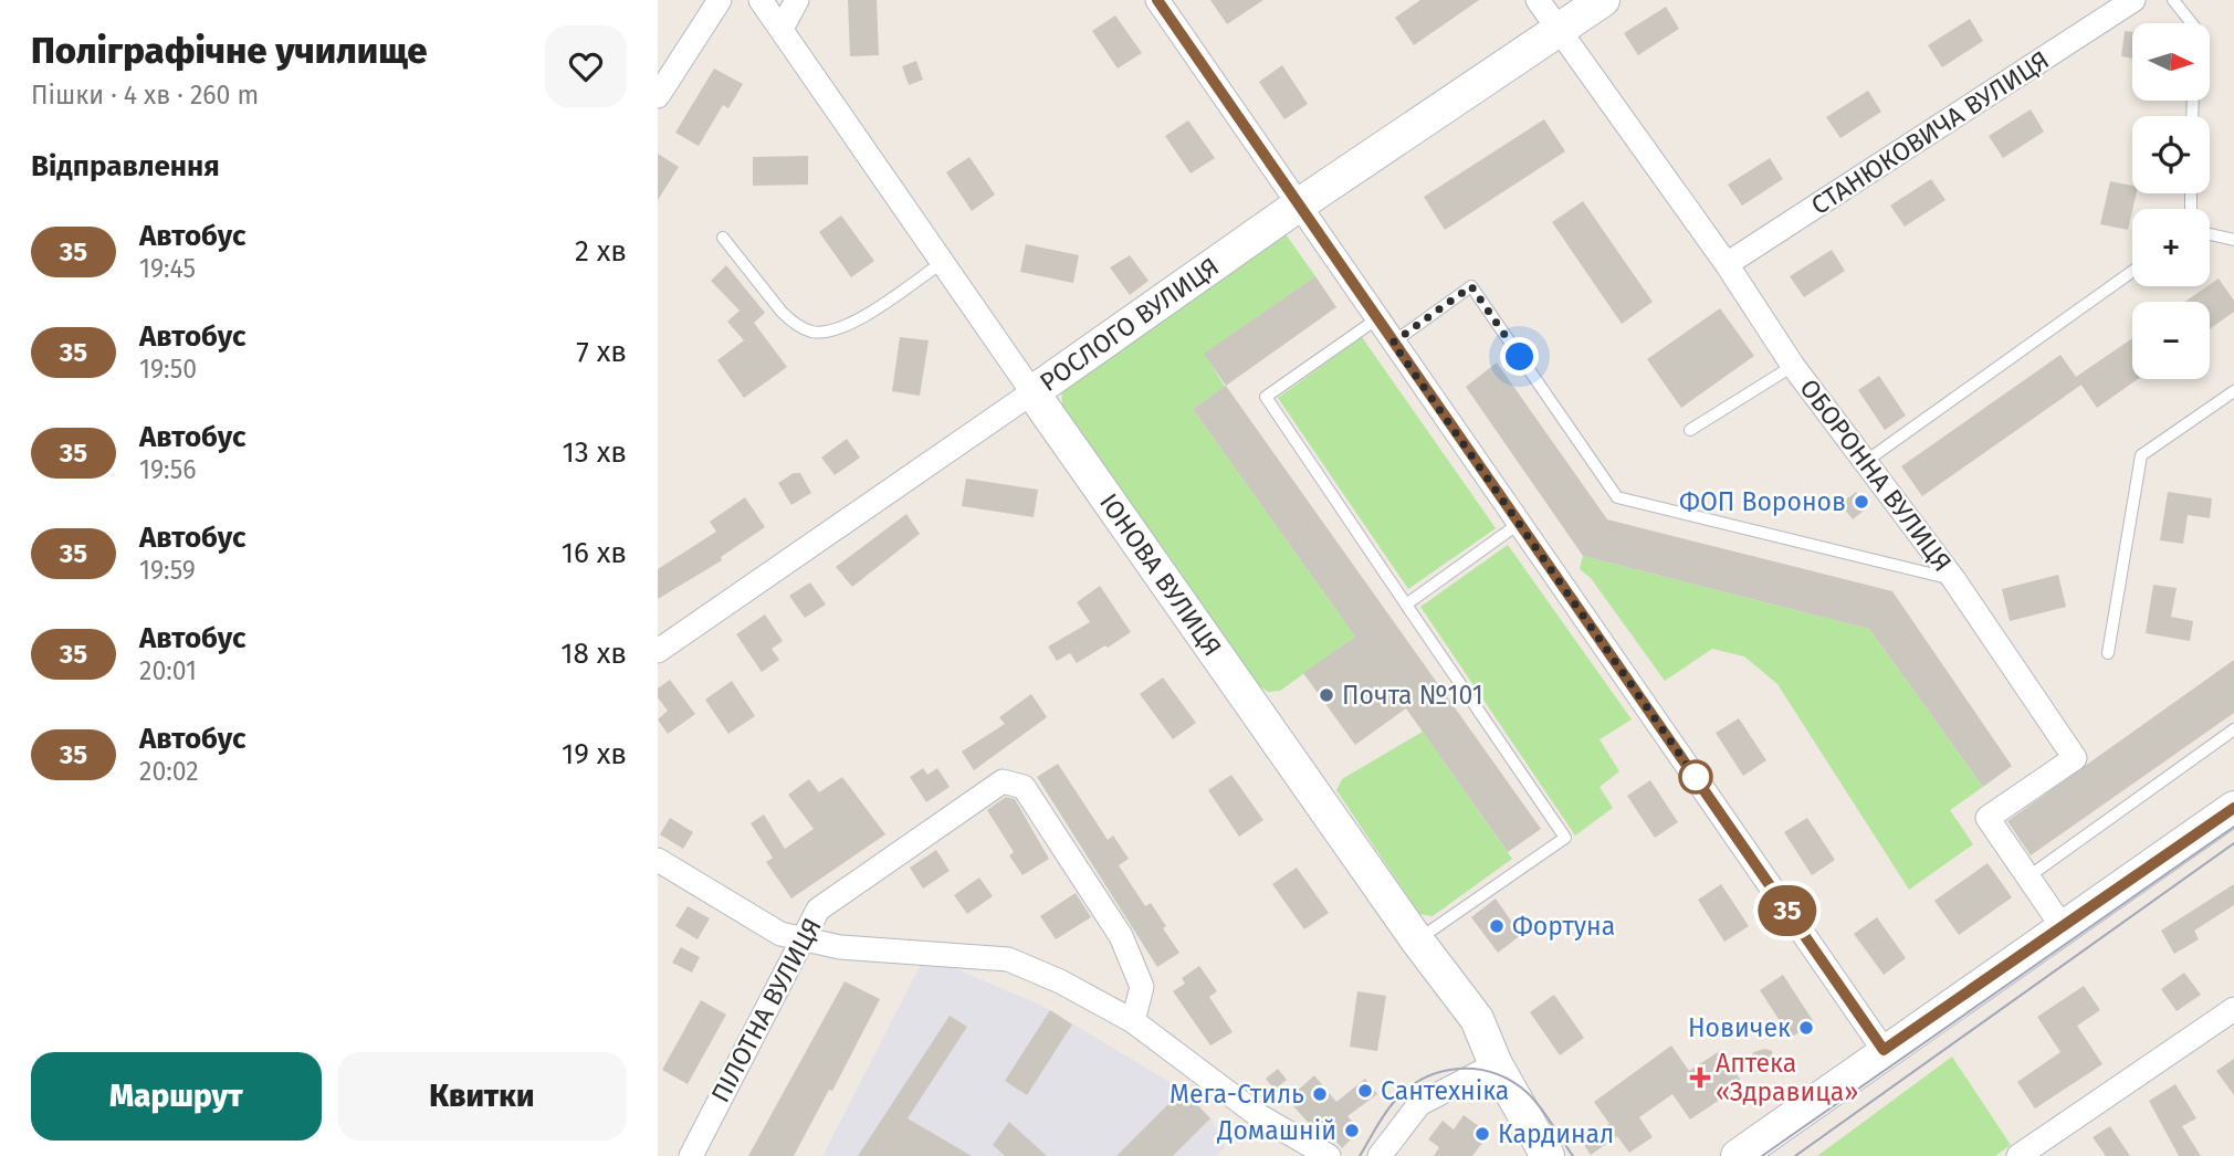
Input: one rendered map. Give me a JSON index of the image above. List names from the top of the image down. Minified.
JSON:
{"streets":{"street":["СТАНЮКОВИЧА ВУЛИЦЯ","РОСЛОГО ВУЛИЦЯ","ОБОРОННА ВУЛИЦЯ","ІОНОВА ВУЛИЦЯ","ПІЛОТНА ВУЛИЦЯ"]},"crossings":[["СТАНЮКОВИЧА ВУЛИЦЯ","ОБОРОННА ВУЛИЦЯ"],["РОСЛОГО ВУЛИЦЯ","ОБОРОННА ВУЛИЦЯ"],["РОСЛОГО ВУЛИЦЯ","ІОНОВА ВУЛИЦЯ"]],"places":{"other":["ФОП Воронов","Почта №101","Фортуна","Новичек","Сантехніка","Мега-Стиль","Домашній","Кардинал"],"health":["Аптека «Здравица»"]},"lines":["bus line 35"],"north":"right","page":{"heading":[["Поліграфічне училище","Пішки · 4 хв · 260 m"],"Відправлення"],"on_map":"35","map_buttons":["+","−"],"list":[{"mark":"35","name":"Автобус","note":"19:45","value":"2 хв"},{"mark":"35","name":"Автобус","note":"19:50","value":"7 хв"},{"mark":"35","name":"Автобус","note":"19:56","value":"13 хв"},{"mark":"35","name":"Автобус","note":"19:59","value":"16 хв"},{"mark":"35","name":"Автобус","note":"20:01","value":"18 хв"},{"mark":"35","name":"Автобус","note":"20:02","value":"19 хв"}],"buttons":["Маршрут","Квитки"]}}
